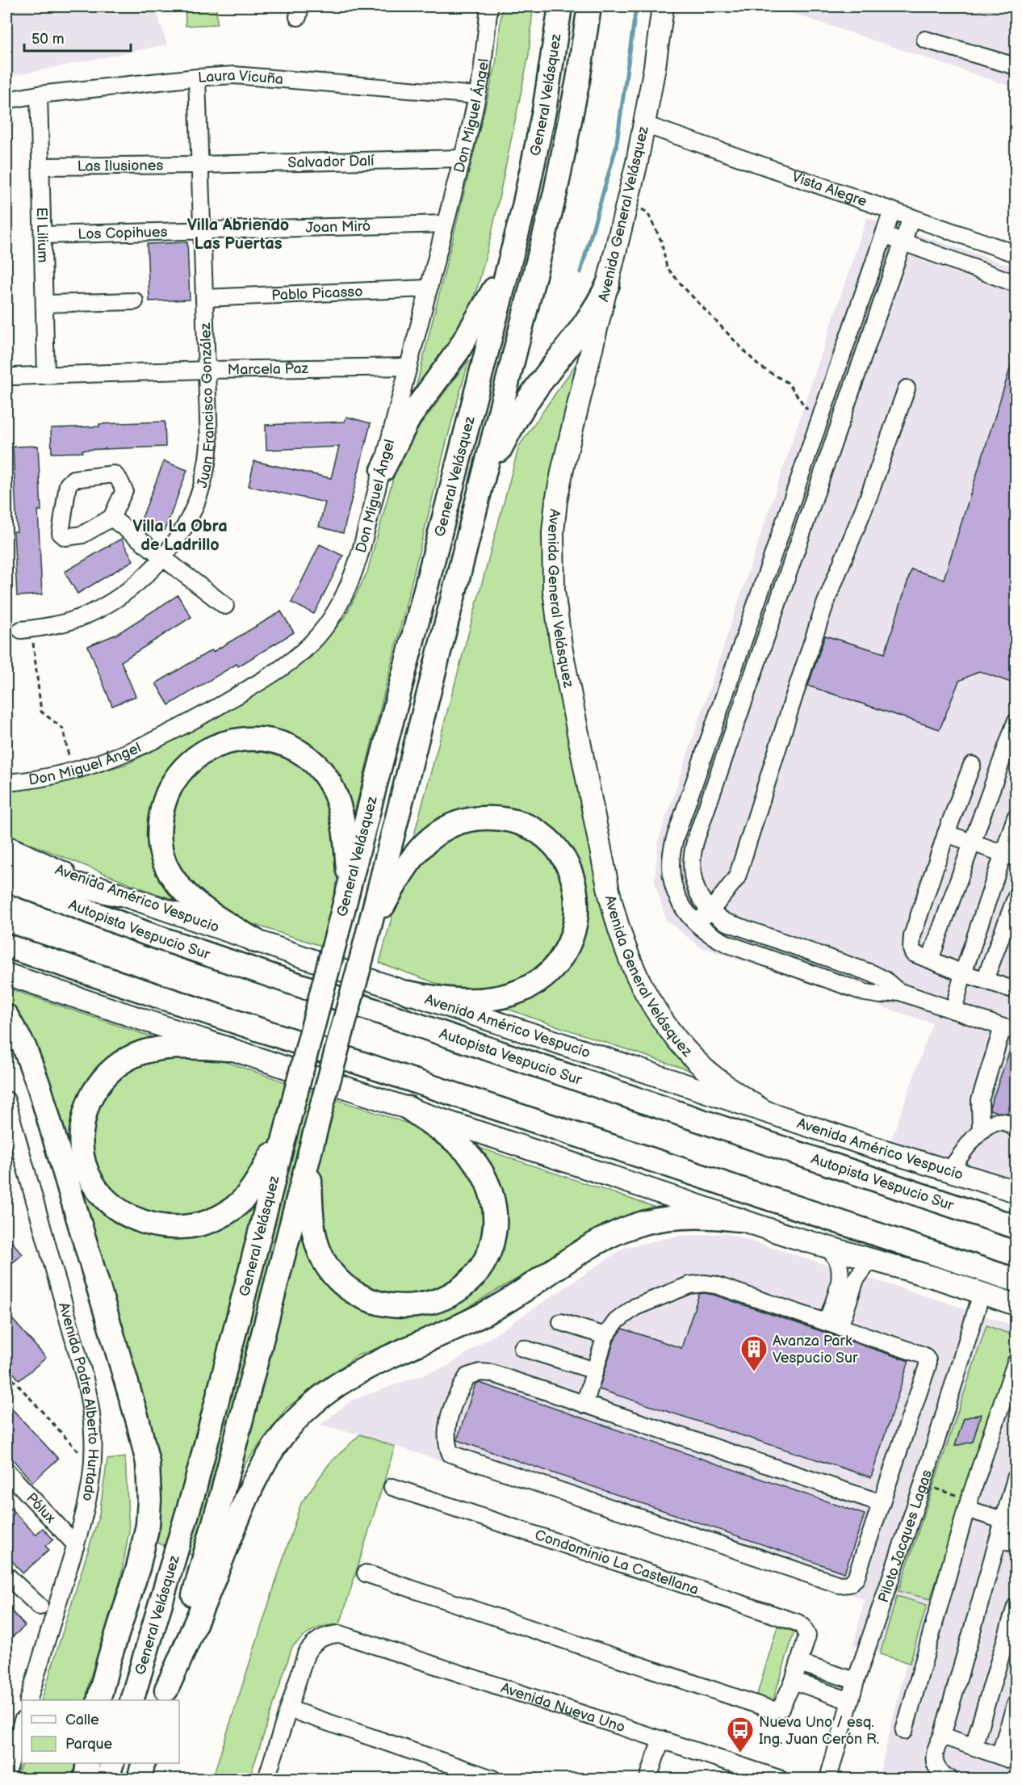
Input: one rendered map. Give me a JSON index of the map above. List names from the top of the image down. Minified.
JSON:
{"streets":{"highway":["General Velásquez","Autopista Vespucio Sur"],"main road":["Avenida General Velásquez","Avenida Américo Vespucio"],"street":["Laura Vicuña","Don Miguel Ángel","Salvador Dalí","Las Ilusiones","Vista Alegre","Joan Miró","Los Copihues","El Lilium","Pablo Picasso","Marcela Paz","Juan Francisco González","Avenida Padre Alberto Hurtado","Pólux","Piloto Jacques Lagas","Condominio La Castellana","Avenida Nueva Uno"]},"crossings":[["Laura Vicuña","Don Miguel Ángel"],["Laura Vicuña","El Lilium"],["Laura Vicuña","Juan Francisco González"],["Don Miguel Ángel","Salvador Dalí"],["Don Miguel Ángel","Joan Miró"],["Don Miguel Ángel","Pablo Picasso"],["Don Miguel Ángel","Marcela Paz"],["Salvador Dalí","Las Ilusiones"],["Salvador Dalí","Juan Francisco González"],["Las Ilusiones","El Lilium"],["Las Ilusiones","Juan Francisco González"],["Vista Alegre","Avenida General Velásquez"],["Avenida General Velásquez","Avenida Américo Vespucio"],["Joan Miró","Los Copihues"],["Joan Miró","Juan Francisco González"],["Los Copihues","El Lilium"],["Los Copihues","Juan Francisco González"],["El Lilium","Marcela Paz"],["Pablo Picasso","Juan Francisco González"],["Marcela Paz","Juan Francisco González"],["Avenida Padre Alberto Hurtado","Pólux"]],"districts":["Villa Abriendo Las Puertas","Villa La Obra de Ladrillo"],"places":{"building":["Avanza Park Vespucio Sur"],"bus stop":["Nueva Uno / esq. Ing. Juan Cerón R."]},"legend":["Calle","Parque"],"scale_bar":"50 m"}
